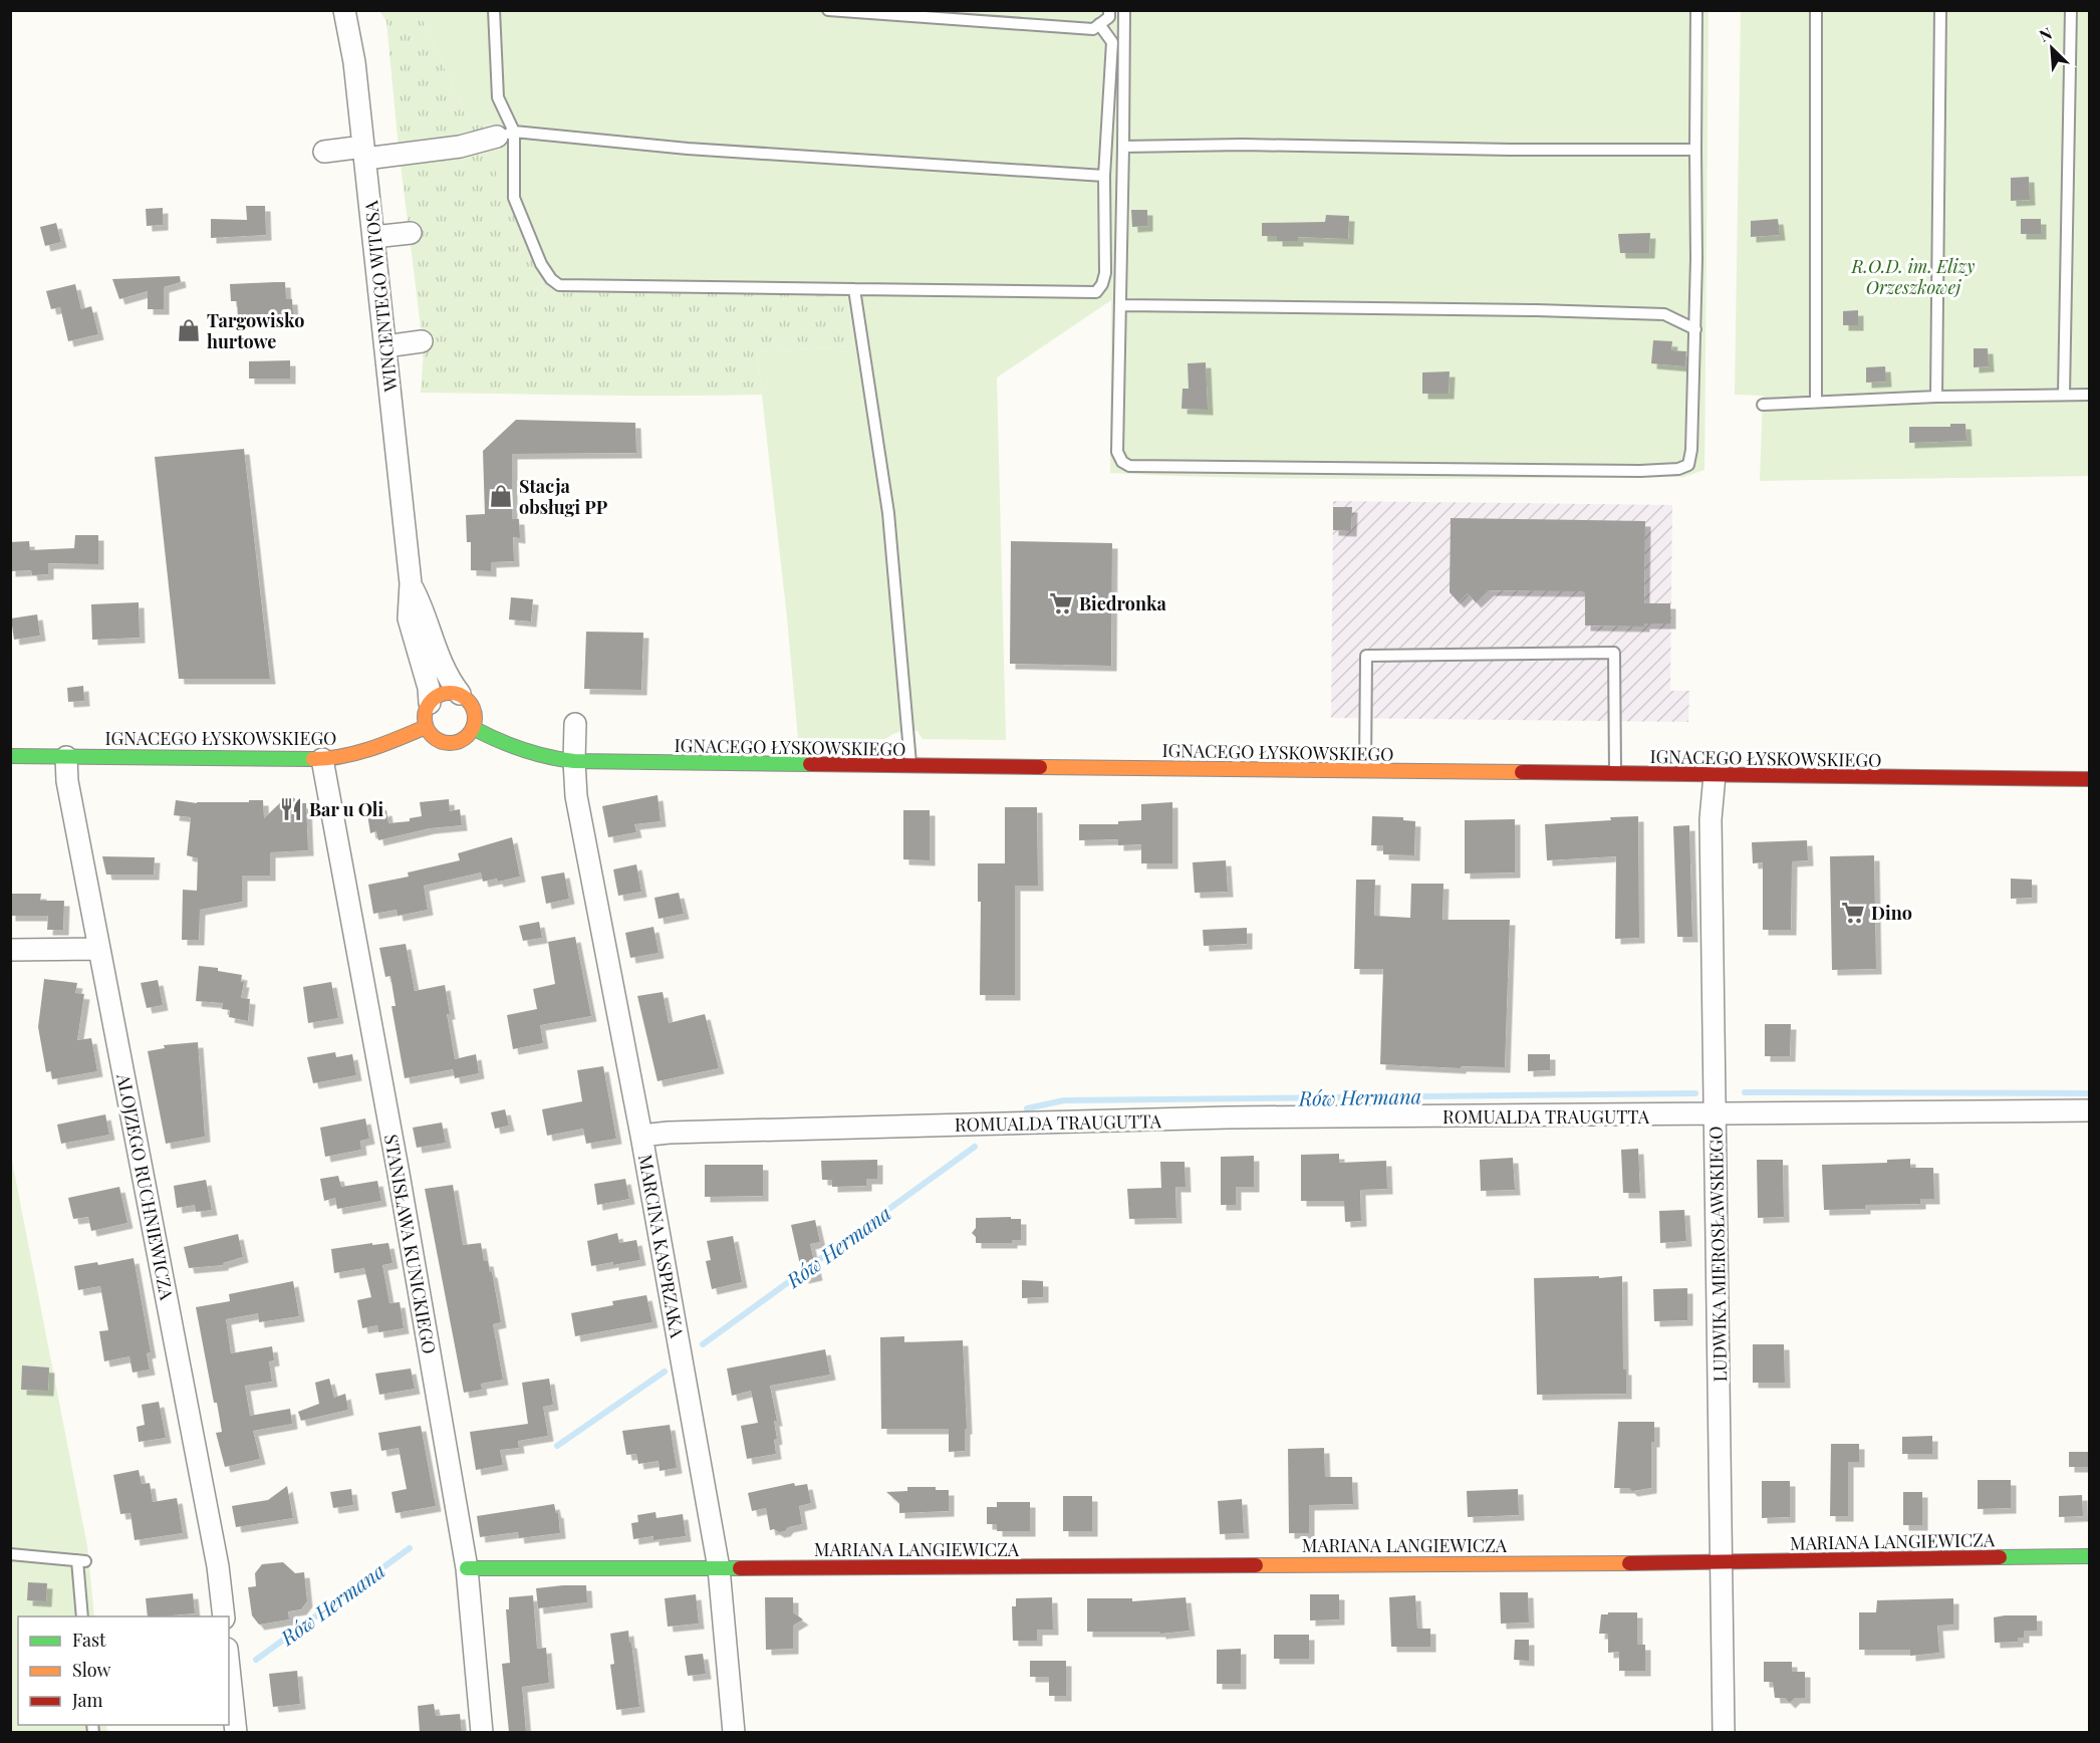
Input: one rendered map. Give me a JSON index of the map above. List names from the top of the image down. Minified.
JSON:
{"streets":{"street":["WINCENTEGO WITOSA","IGNACEGO ŁYSKOWSKIEGO","ROMUALDA TRAUGUTTA","ALOJZEGO RUCHNIEWICZA","STANISŁAWA KUNICKIEGO","MARCINA KASPRZAKA","LUDWIKA MIEROSŁAWSKIEGO","MARIANA LANGIEWICZA"]},"crossings":[["WINCENTEGO WITOSA","IGNACEGO ŁYSKOWSKIEGO"],["IGNACEGO ŁYSKOWSKIEGO","ALOJZEGO RUCHNIEWICZA"],["IGNACEGO ŁYSKOWSKIEGO","STANISŁAWA KUNICKIEGO"],["IGNACEGO ŁYSKOWSKIEGO","MARCINA KASPRZAKA"],["IGNACEGO ŁYSKOWSKIEGO","LUDWIKA MIEROSŁAWSKIEGO"],["ROMUALDA TRAUGUTTA","MARCINA KASPRZAKA"],["ROMUALDA TRAUGUTTA","LUDWIKA MIEROSŁAWSKIEGO"],["STANISŁAWA KUNICKIEGO","MARIANA LANGIEWICZA"],["MARCINA KASPRZAKA","MARIANA LANGIEWICZA"],["LUDWIKA MIEROSŁAWSKIEGO","MARIANA LANGIEWICZA"]],"water":["Rów Hermana"],"parks":["R.O.D. im. Elizy Orzeszkowej"],"places":{"shop":["Targowisko hurtowe","Stacja obsługi PP"],"supermarket":["Biedronka","Dino"],"restaurant":["Bar u Oli"]},"legend":["Fast","Slow","Jam"],"north":"top left"}
